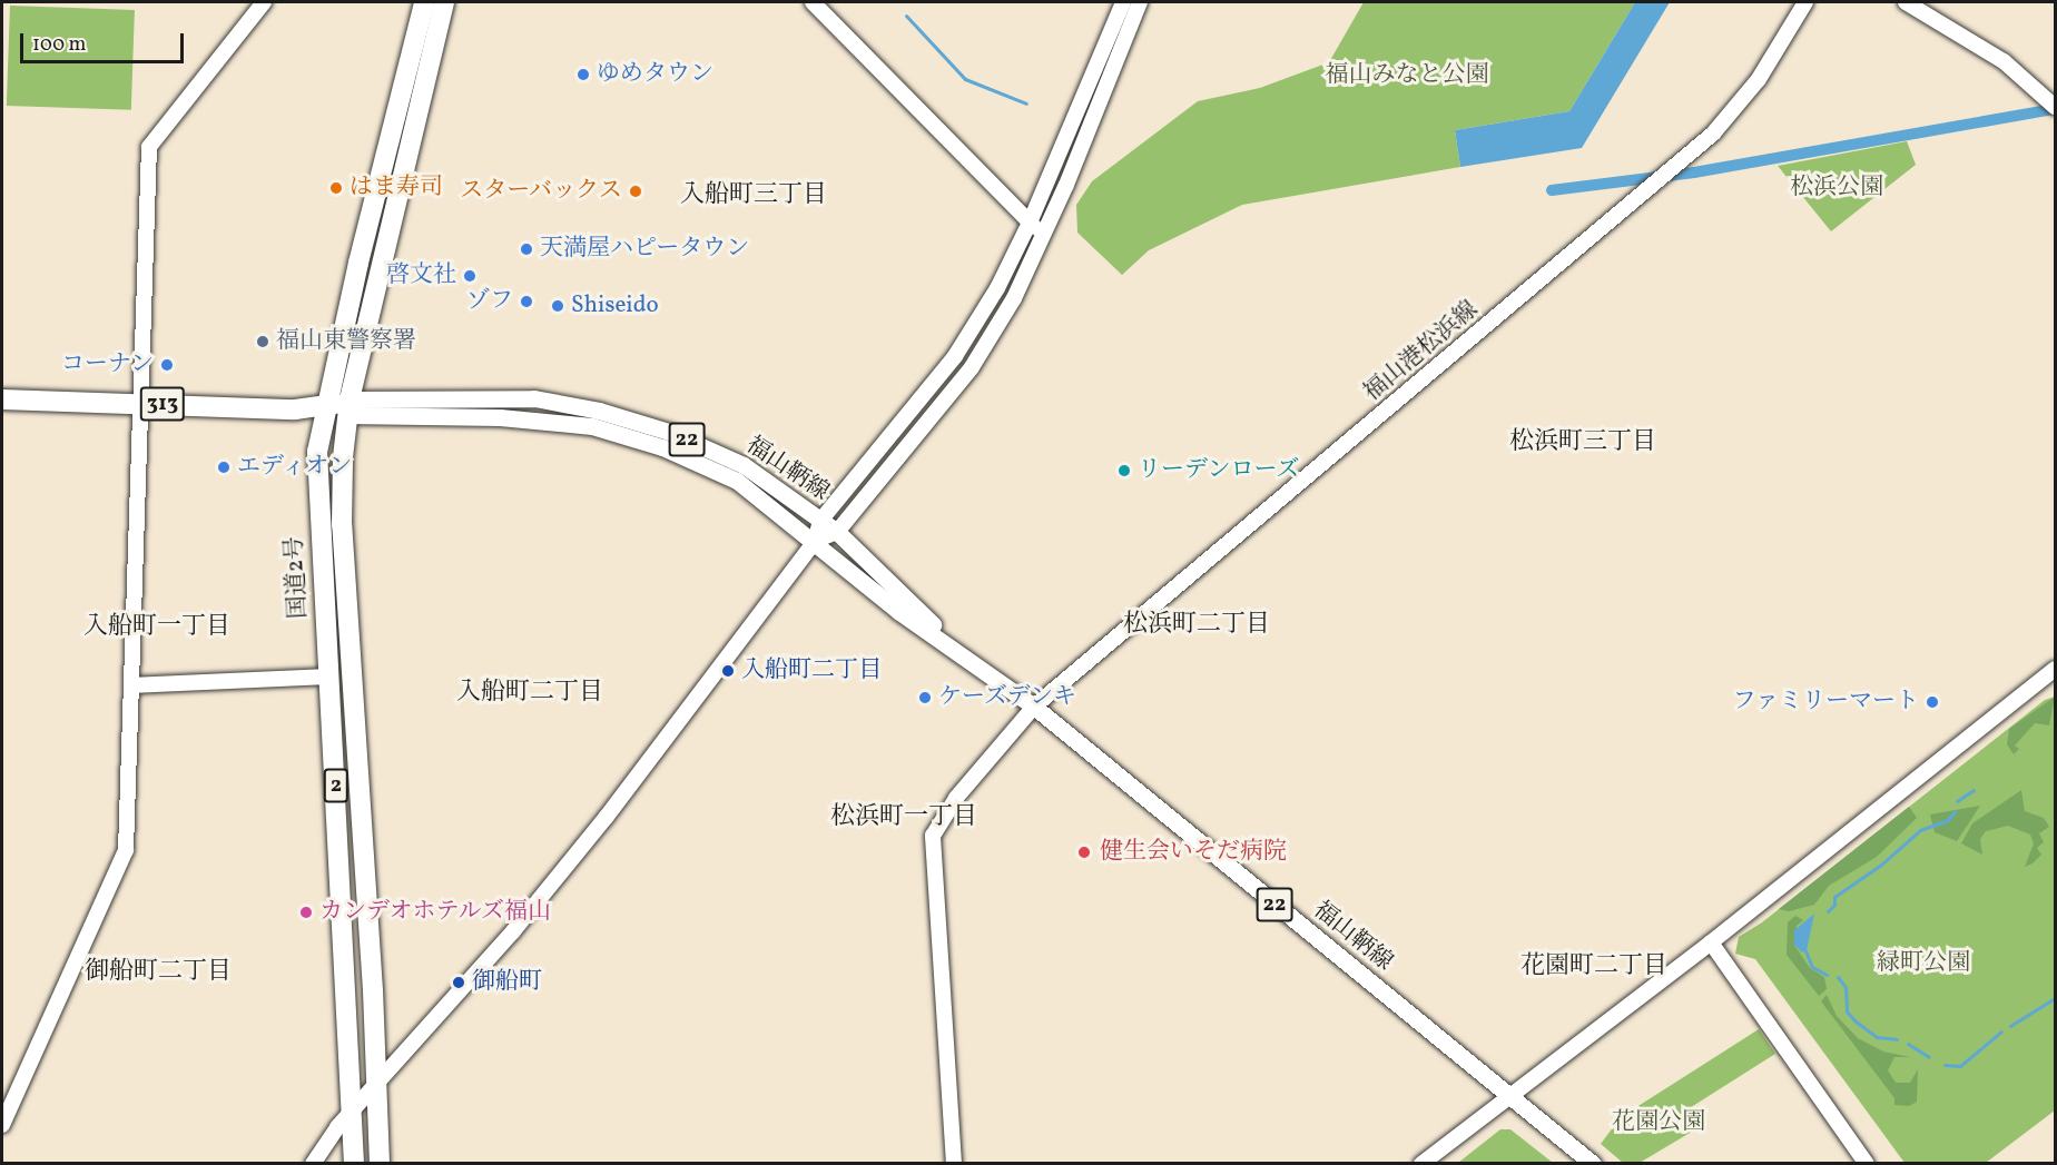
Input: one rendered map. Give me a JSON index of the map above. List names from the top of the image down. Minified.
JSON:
{"streets":{"highway":["313","国道2号","2"],"main road":["22","福山鞆線"],"street":["福山港松浜線"]},"crossings":[["福山港松浜線","福山鞆線"],["313","福山鞆線"],["313","国道2号"],["福山鞆線","国道2号"]],"districts":["入船町三丁目","松浜町三丁目","松浜町二丁目","入船町一丁目","入船町二丁目","松浜町一丁目","花園町二丁目","御船町二丁目"],"parks":["福山みなと公園","松浜公園","緑町公園","花園公園"],"places":["ゆめタウン","はま寿司","スターバックス","天満屋ハピータウン","啓文社","ゾフ","Shiseido","福山東警察署","コーナン","エディオン","リーデンローズ","入船町二丁目","ケーズデンキ","ファミリーマート","健生会いそだ病院","カンデオホテルズ福山","御船町"],"scale_bar":"100 m"}
